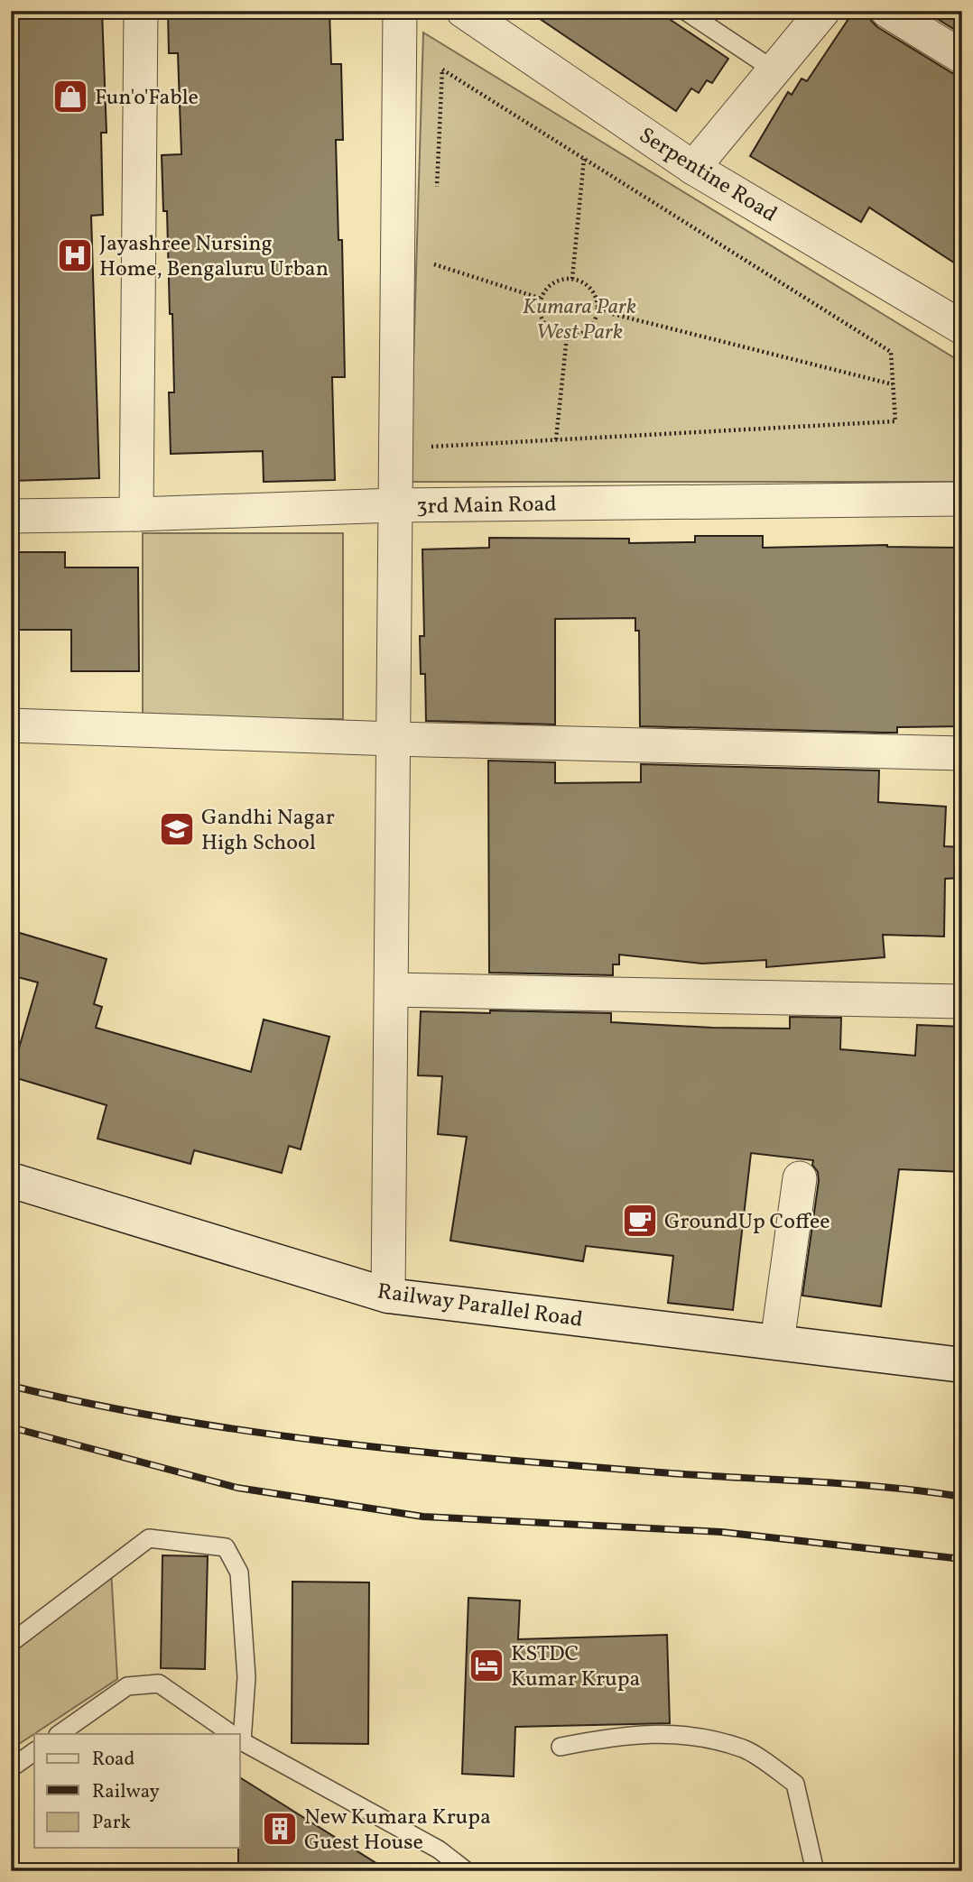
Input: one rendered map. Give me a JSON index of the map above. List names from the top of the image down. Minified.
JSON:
{"streets":{"street":["Serpentine Road","3rd Main Road","Railway Parallel Road"]},"parks":["Kumara Park West Park"],"places":{"shop":["Fun'o'Fable"],"hospital":["Jayashree Nursing Home, Bengaluru Urban"],"school or university":["Gandhi Nagar High School"],"cafe":["GroundUp Coffee"],"hotel":["KSTDC Kumar Krupa"],"building":["New Kumara Krupa Guest House"]},"legend":["Road","Railway","Park"]}
